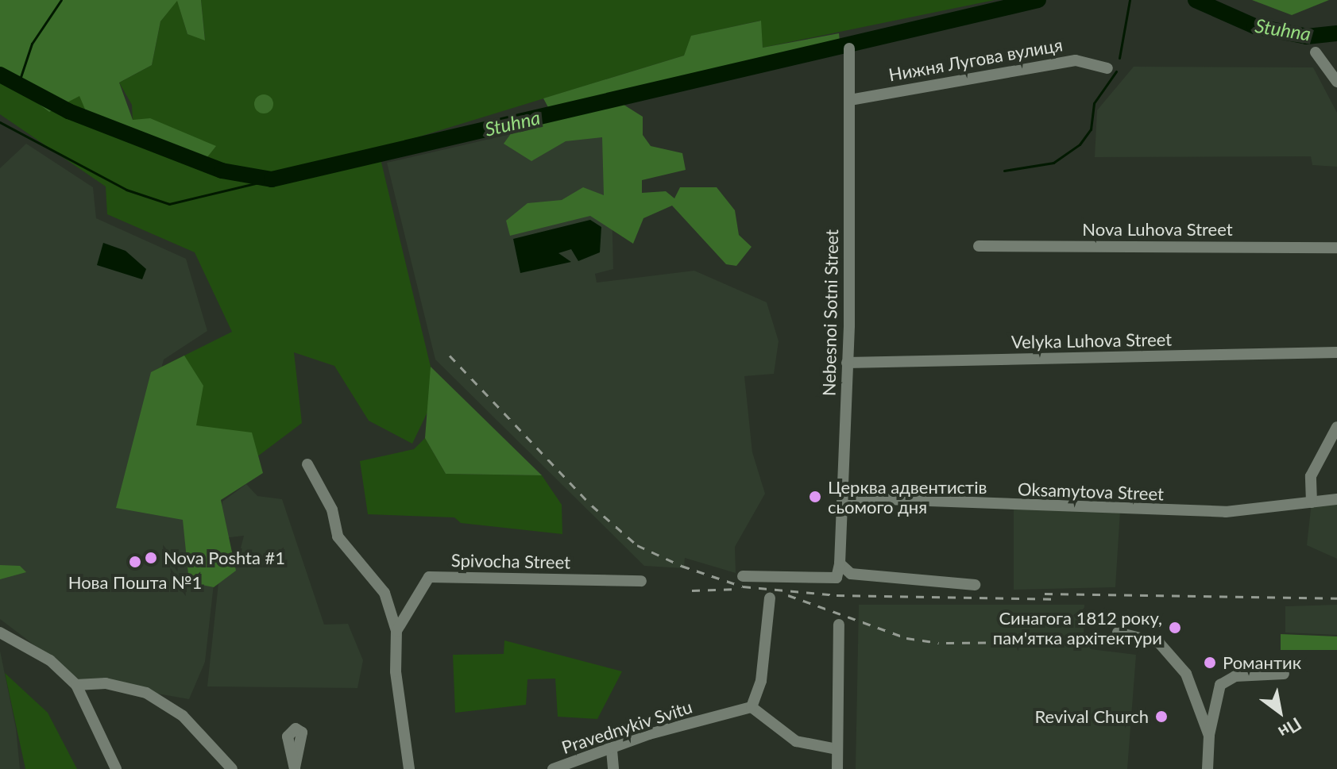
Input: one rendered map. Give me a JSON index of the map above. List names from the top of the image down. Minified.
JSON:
{"streets":{"street":["Нижня Лугова вулиця","Nova Luhova Street","Nebesnoi Sotni Street","Velyka Luhova Street","Oksamytova Street","Spivocha Street","Pravednykiv Svitu"]},"crossings":[["Нижня Лугова вулиця","Nebesnoi Sotni Street"],["Nebesnoi Sotni Street","Velyka Luhova Street"],["Nebesnoi Sotni Street","Oksamytova Street"]],"water":["Stuhna"],"places":["Церква адвентистів сьомого дня","Nova Poshta #1","Нова Пошта №1","Синагога 1812 року, пам'ятка архітектури","Романтик","Revival Church"],"north":"bottom right"}
